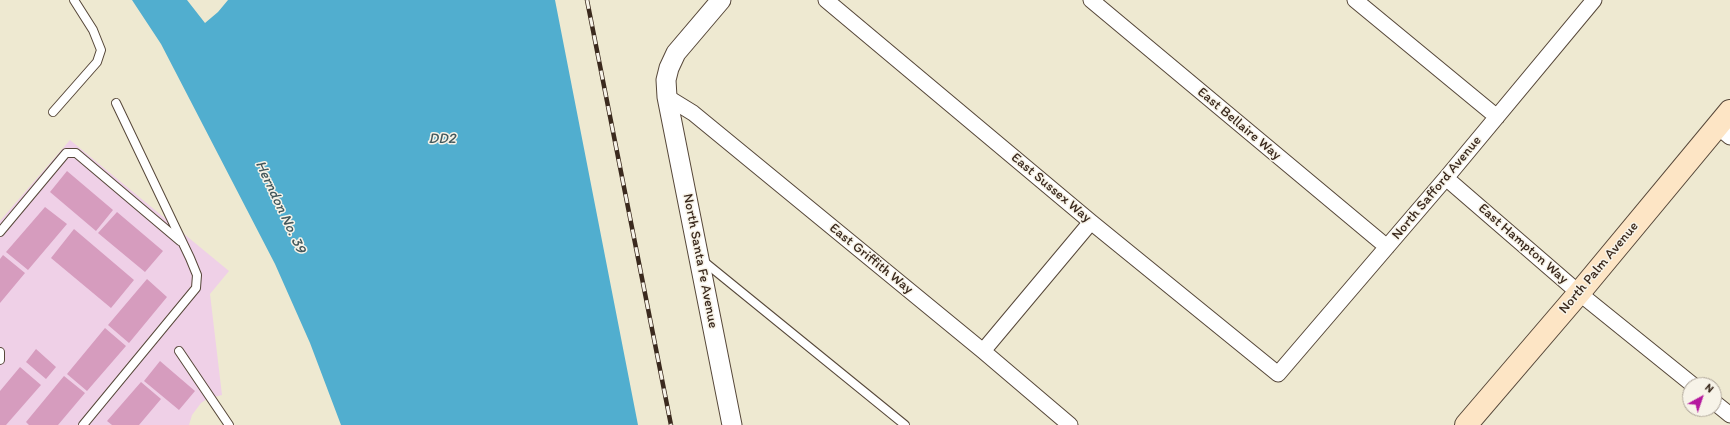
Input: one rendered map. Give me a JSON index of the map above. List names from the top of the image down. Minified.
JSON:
{"streets":{"main road":["North Palm Avenue"],"street":["East Bellaire Way","East Sussex Way","North Safford Avenue","East Hampton Way","East Griffith Way","North Santa Fe Avenue"]},"crossings":[["East Bellaire Way","North Safford Avenue"],["East Sussex Way","North Safford Avenue"],["North Safford Avenue","East Hampton Way"],["East Hampton Way","North Palm Avenue"],["East Griffith Way","North Santa Fe Avenue"]],"water":["DD2","Herndon No. 39"],"north":"top right"}
